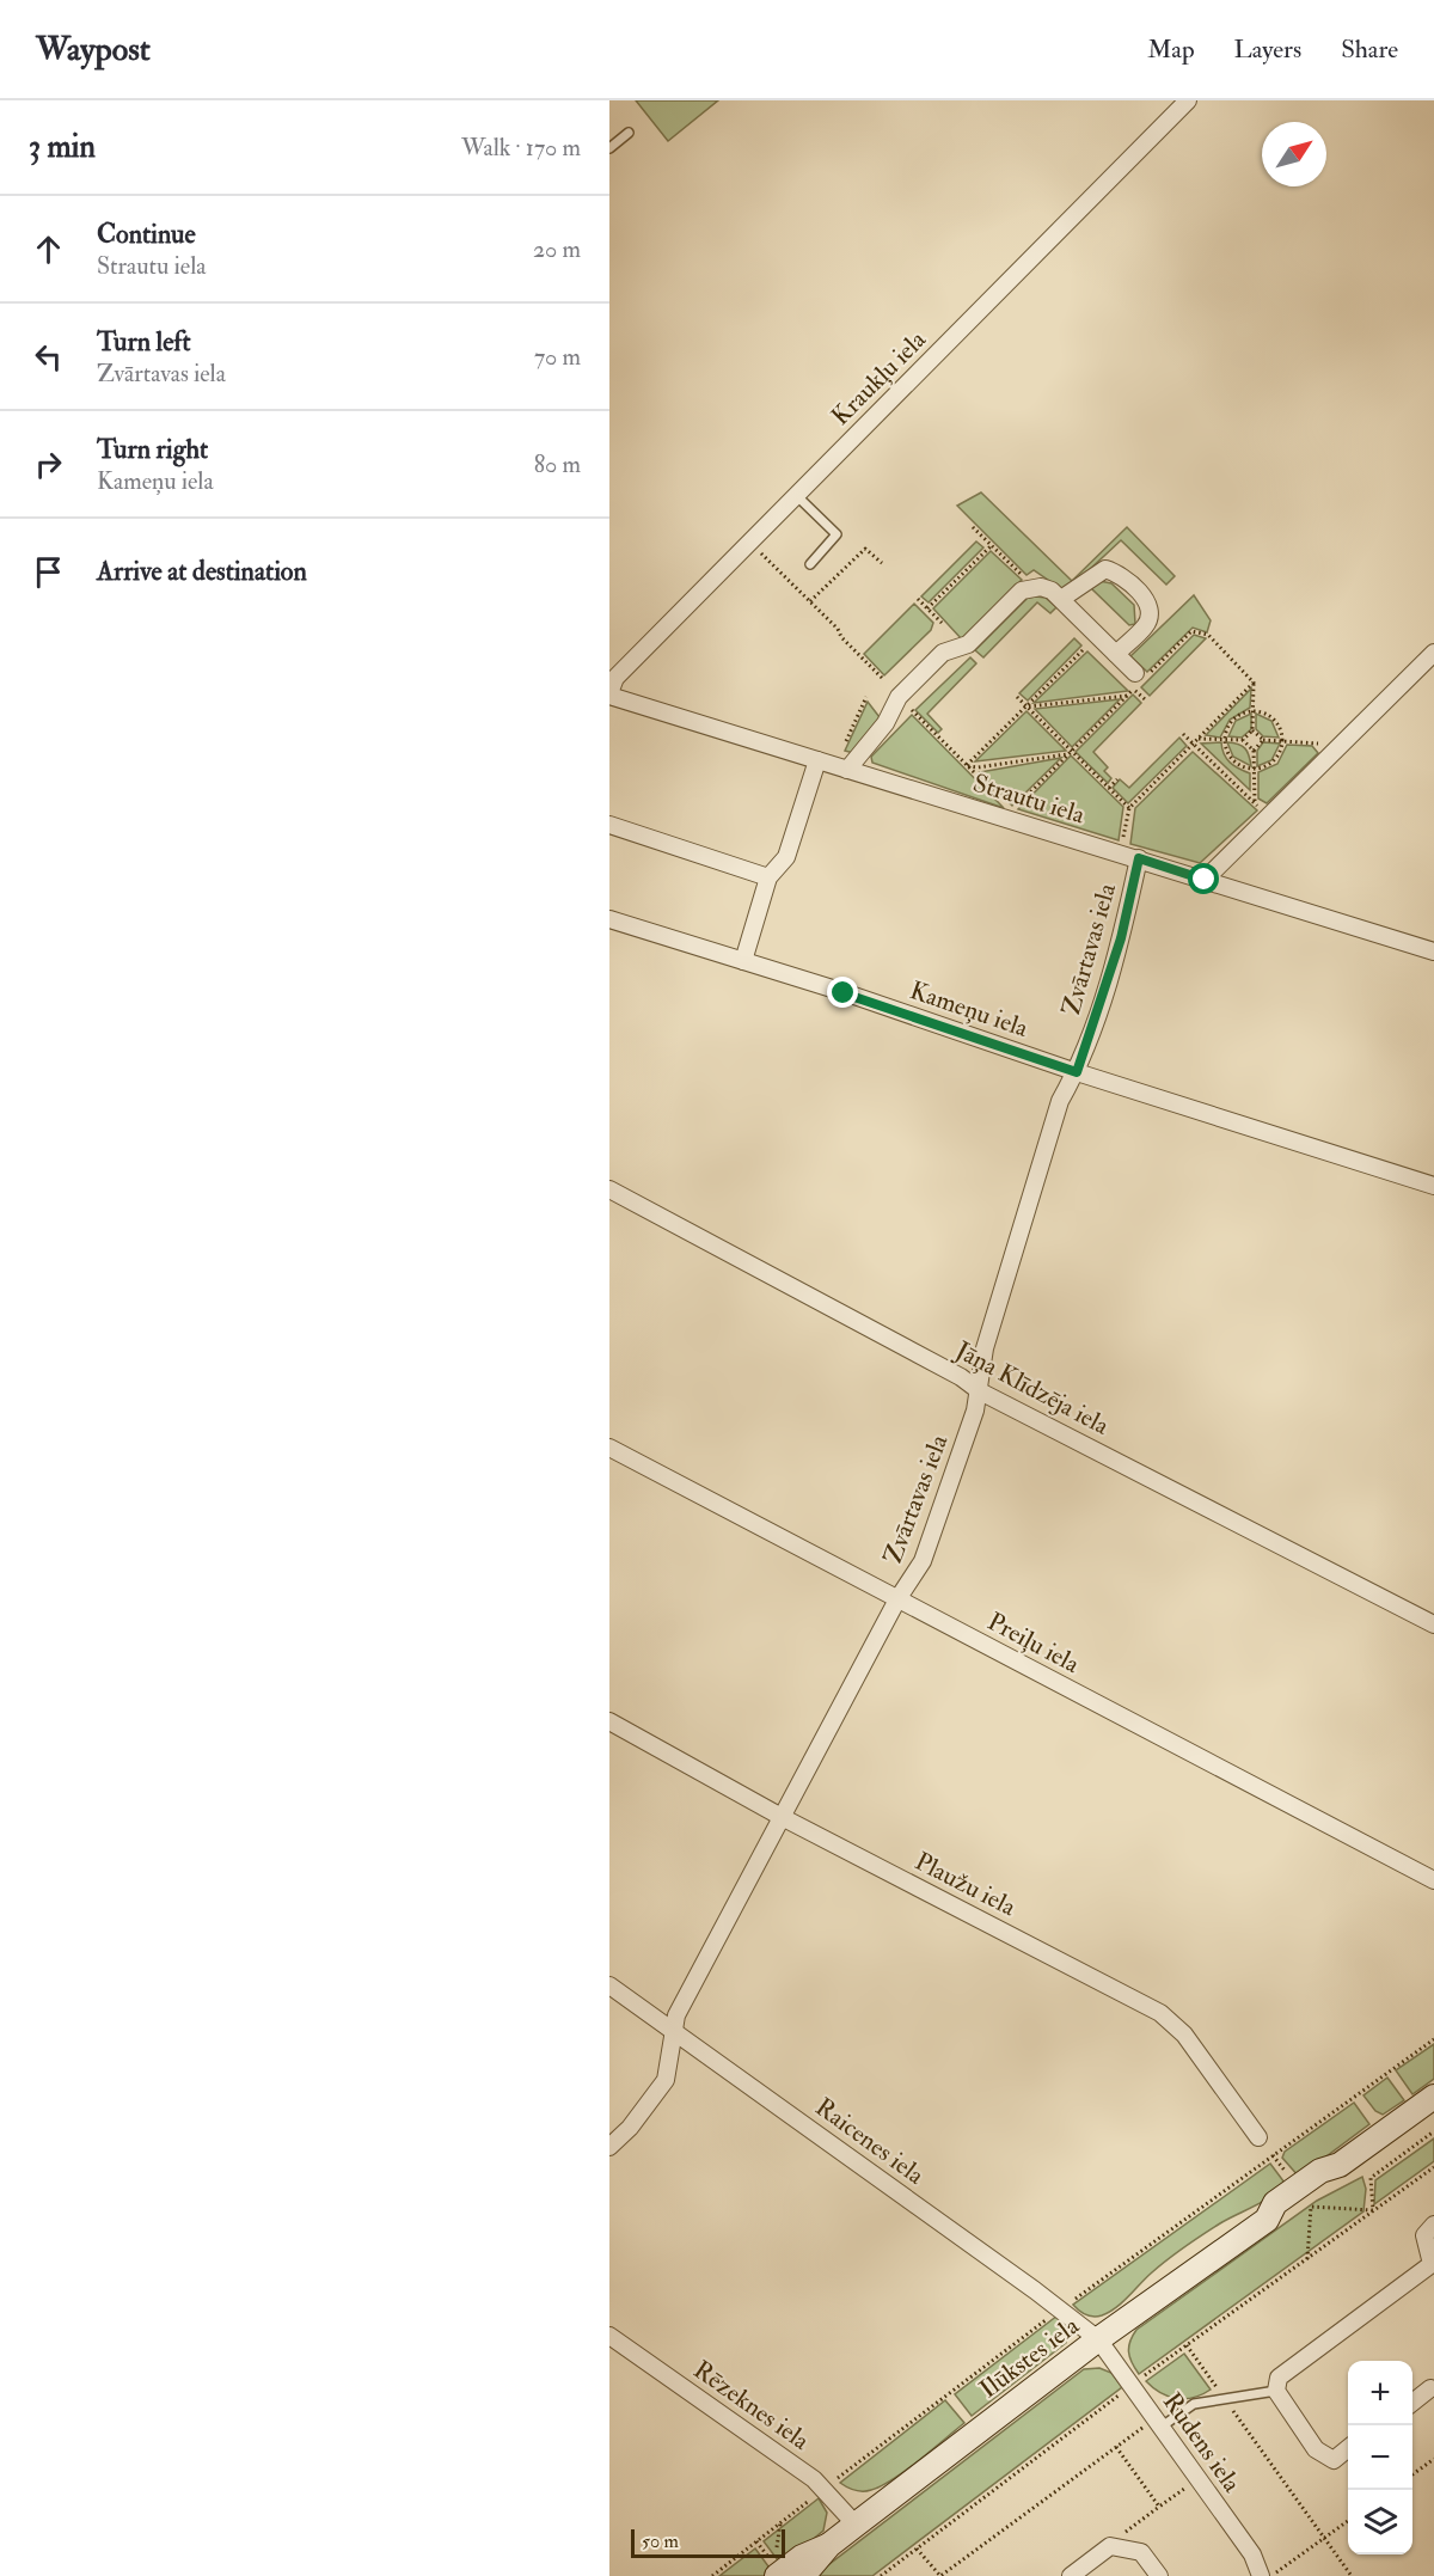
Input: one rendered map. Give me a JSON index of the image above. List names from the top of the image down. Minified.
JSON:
{"streets":{"street":["Kraukļu iela","Strautu iela","Zvārtavas iela","Kameņu iela","Jāņa Klīdzēja iela","Preiļu iela","Plaužu iela","Raicenes iela","Ilūkstes iela","Rēzeknes iela","Rudens iela"]},"crossings":[["Kraukļu iela","Strautu iela"],["Strautu iela","Zvārtavas iela"],["Zvārtavas iela","Kameņu iela"],["Zvārtavas iela","Jāņa Klīdzēja iela"],["Zvārtavas iela","Preiļu iela"],["Zvārtavas iela","Plaužu iela"],["Zvārtavas iela","Raicenes iela"],["Raicenes iela","Ilūkstes iela"],["Raicenes iela","Rudens iela"],["Ilūkstes iela","Rēzeknes iela"],["Ilūkstes iela","Rudens iela"]],"scale_bar":"50 m","north":"top right","page":{"header":"Waypost","nav":["Map","Layers","Share"],"heading":["3 min","Walk · 170 m"],"list":[["Continue","Strautu iela","20 m"],["Turn left","Zvārtavas iela","70 m"],["Turn right","Kameņu iela","80 m"],"Arrive at destination"],"map_buttons":["+","−"],"scale":"50 m"}}
